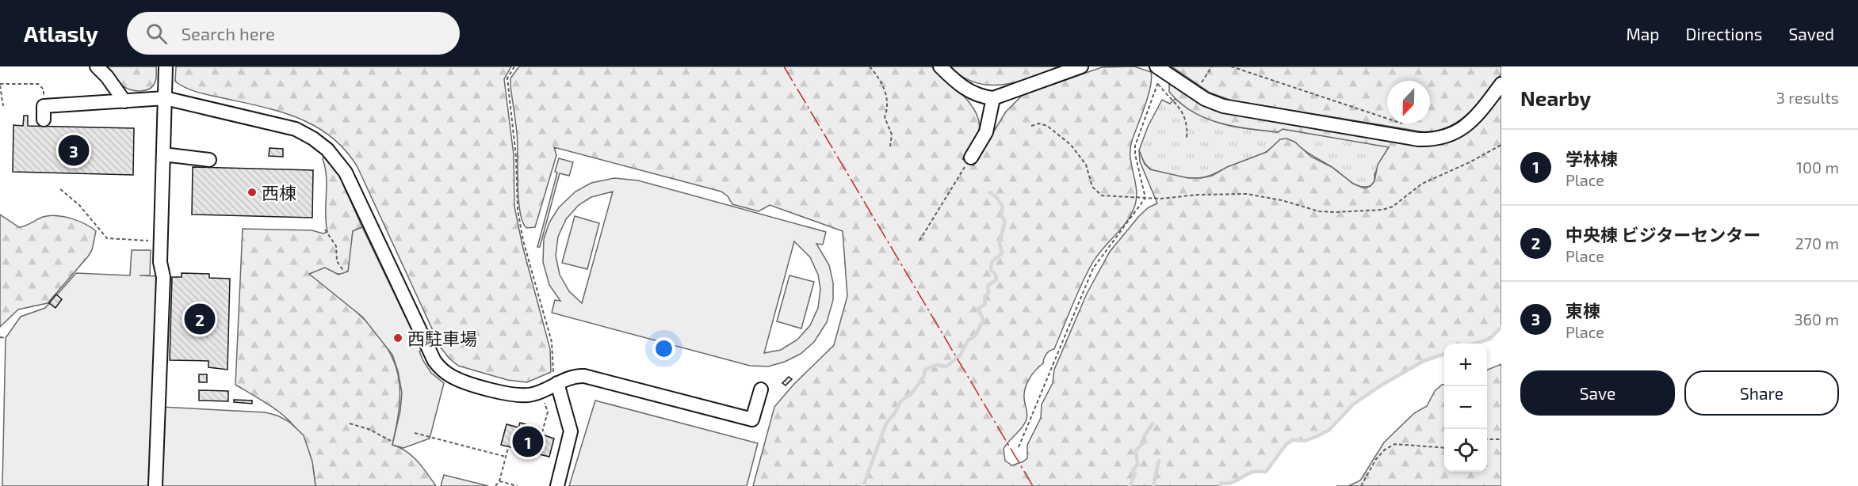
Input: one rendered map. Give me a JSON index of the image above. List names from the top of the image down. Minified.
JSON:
{"places":["西棟","西駐車場"],"north":"bottom","page":{"header":"Atlasly","search":"Search here","nav":["Map","Directions","Saved"],"heading":["Nearby","3 results"],"list":[{"mark":"1","name":"学林棟","note":"Place","value":"100 m"},{"mark":"2","name":"中央棟 ビジターセンター","note":"Place","value":"270 m"},{"mark":"3","name":"東棟","note":"Place","value":"360 m"}],"pins":["3","2","1"],"map_buttons":["+","−"],"buttons":["Save","Share"]}}
